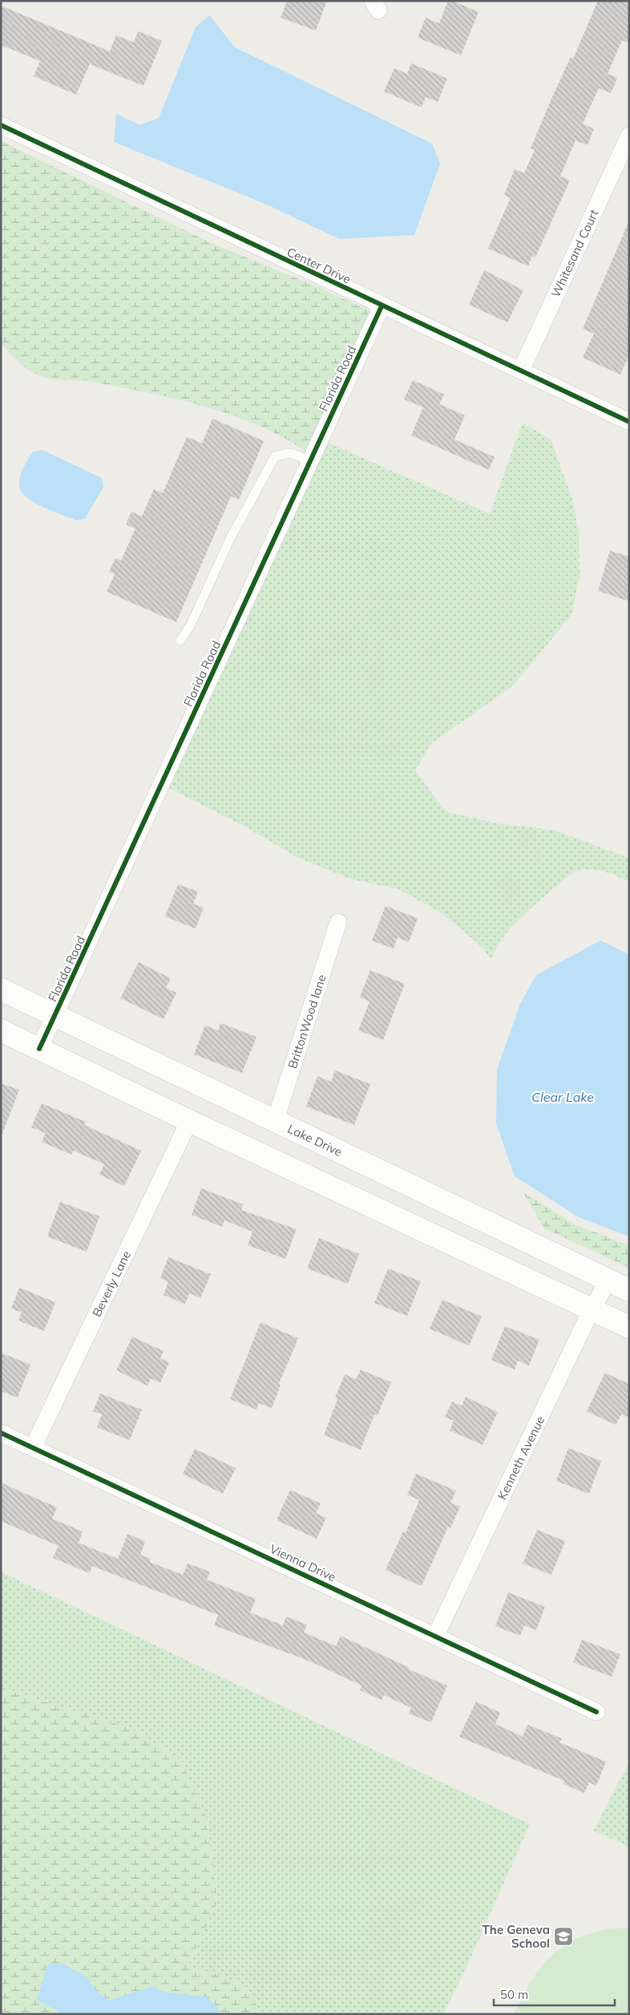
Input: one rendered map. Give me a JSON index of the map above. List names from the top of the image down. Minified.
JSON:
{"streets":{"main road":["Lake Drive"],"street":["Whitesand Court","Center Drive","Florida Road","BrittonWood lane","Beverly Lane","Kenneth Avenue","Vienna Drive"]},"crossings":[["Whitesand Court","Center Drive"],["Center Drive","Florida Road"],["Florida Road","Lake Drive"],["BrittonWood lane","Lake Drive"],["Lake Drive","Kenneth Avenue"],["Beverly Lane","Vienna Drive"],["Kenneth Avenue","Vienna Drive"]],"water":["Clear Lake"],"places":{"school or university":["The Geneva School"]},"scale_bar":"50 m"}
